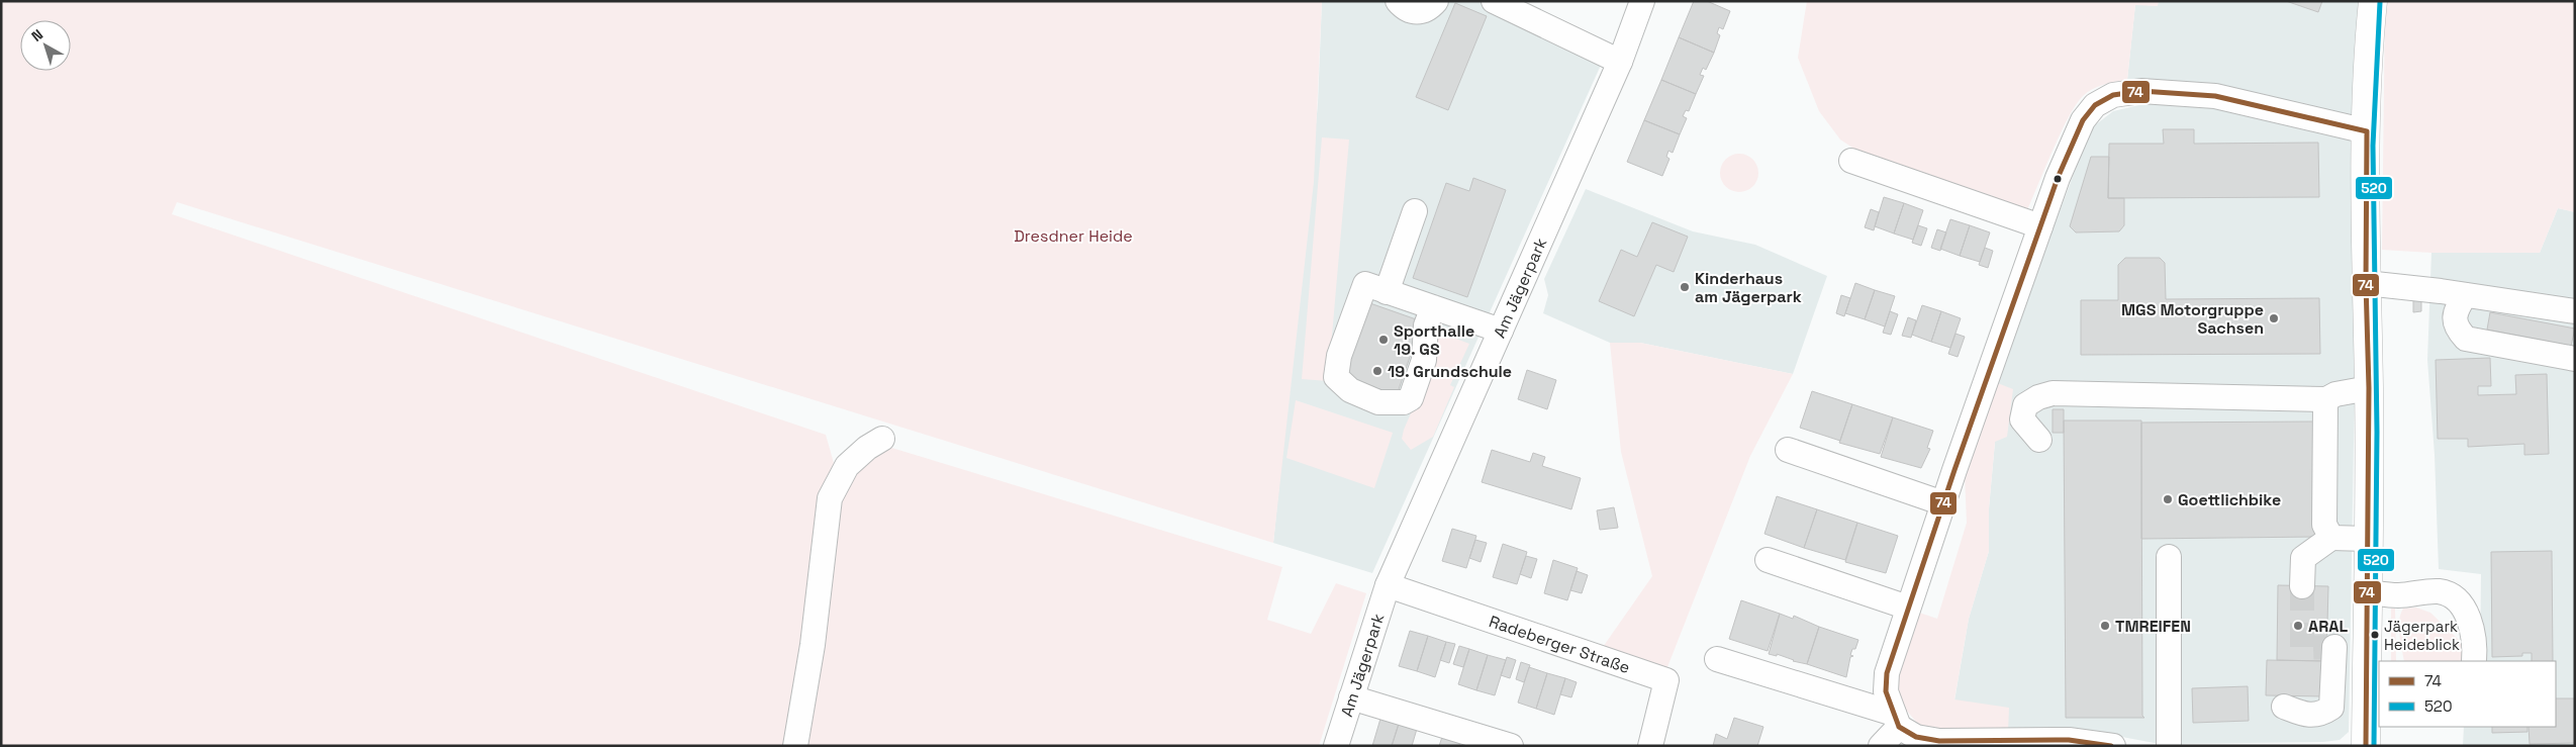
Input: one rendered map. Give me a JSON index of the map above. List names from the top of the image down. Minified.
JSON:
{"streets":{"street":["Am Jägerpark","Radeberger Straße"]},"crossings":[["Am Jägerpark","Radeberger Straße"]],"parks":["Dresdner Heide"],"places":["Kinderhaus am Jägerpark","MGS Motorgruppe Sachsen","Sporthalle 19. GS","19. Grundschule","Goettlichbike","TMREIFEN","ARAL","Jägerpark Heideblick"],"lines":["transit line 520","transit line 74"],"legend":["74","520"],"north":"top left"}
